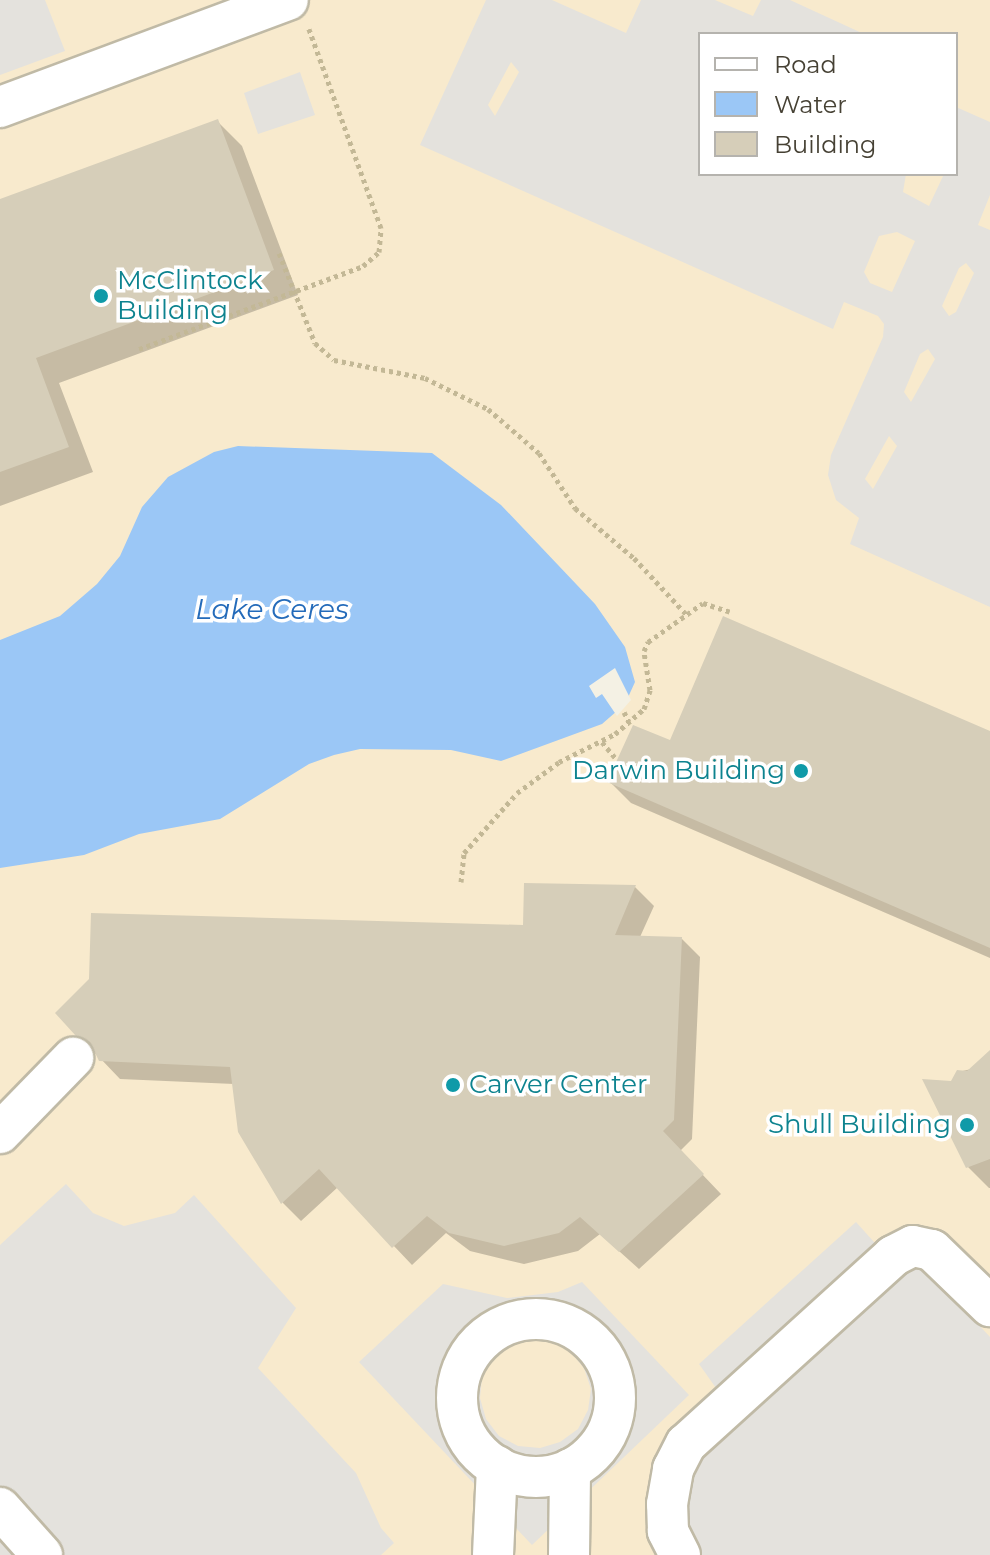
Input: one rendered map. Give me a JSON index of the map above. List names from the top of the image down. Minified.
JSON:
{"water":["Lake Ceres"],"places":["McClintock Building","Darwin Building","Carver Center","Shull Building"],"legend":["Road","Water","Building"]}
